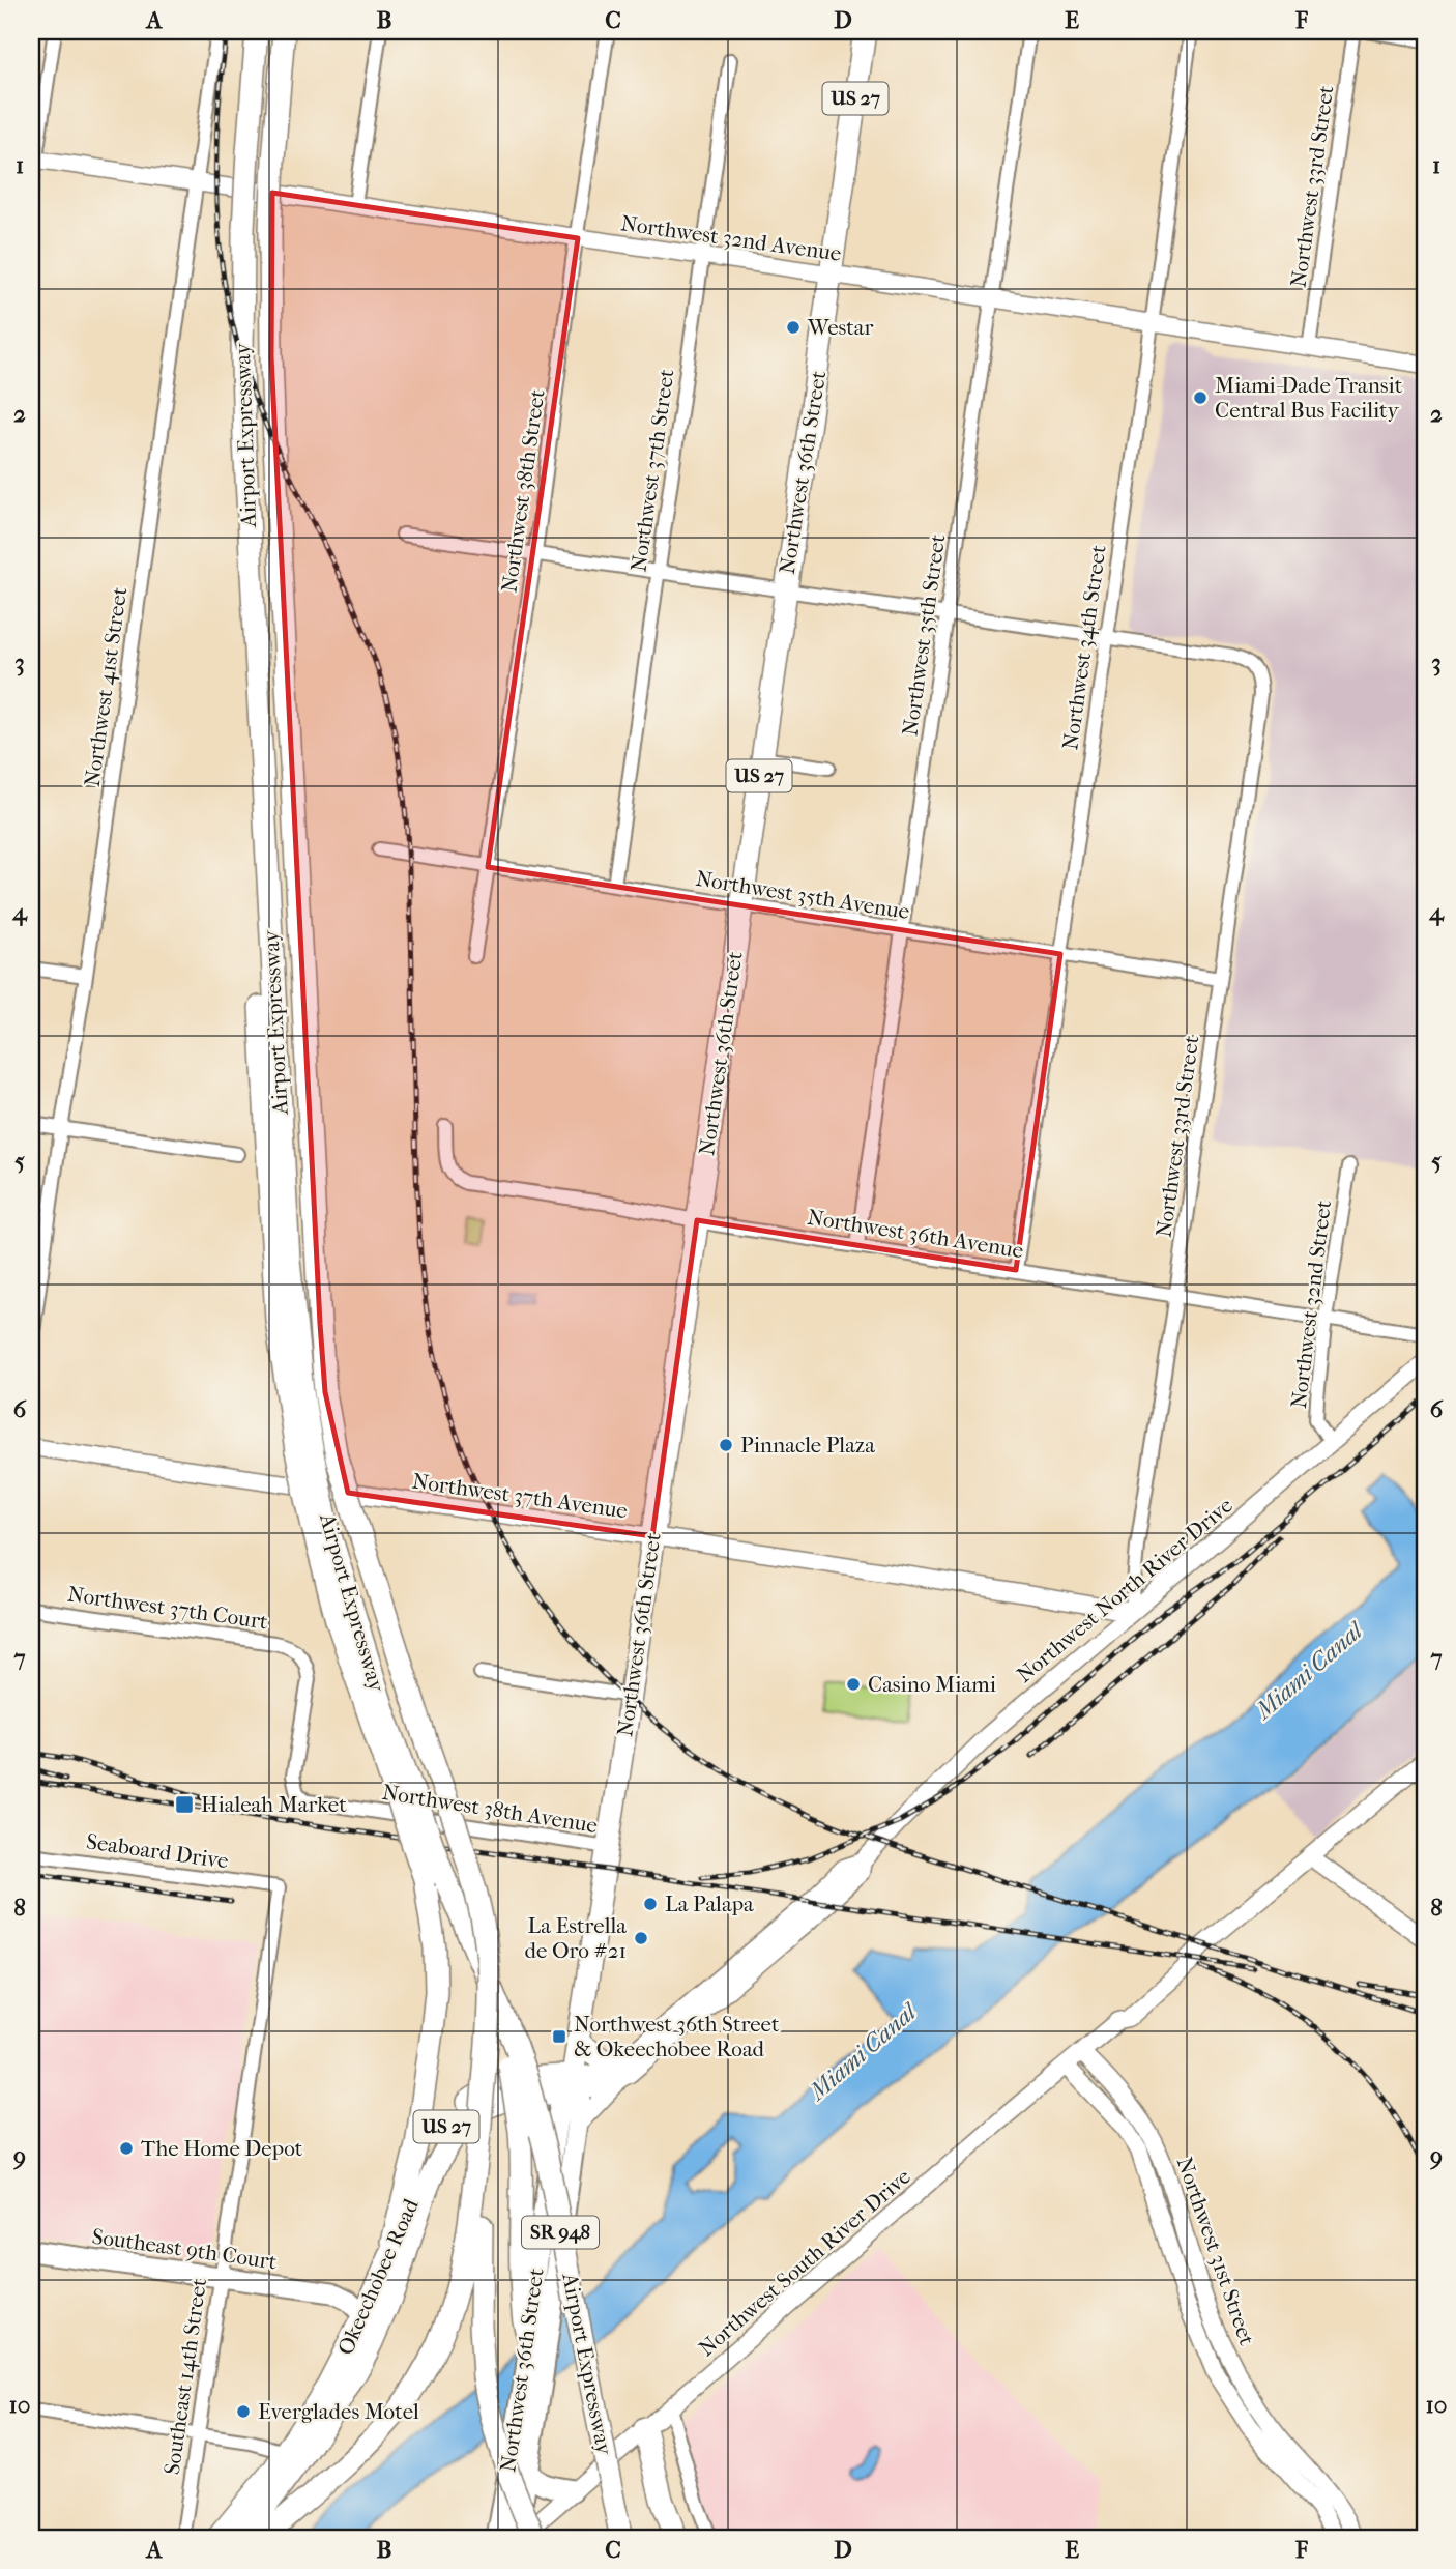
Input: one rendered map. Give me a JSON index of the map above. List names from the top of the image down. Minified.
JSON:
{"streets":{"highway":["US 27","Airport Expressway","Northwest 36th Street","Okeechobee Road"],"main road":["SR 948","Southeast 9th Court"],"street":["Northwest 33rd Street","Northwest 32nd Avenue","Northwest 37th Street","Northwest 38th Street","Northwest 35th Street","Northwest 34th Street","Northwest 41st Street","Northwest 35th Avenue","Northwest 36th Avenue","Northwest 32nd Street","Northwest 37th Avenue","Northwest North River Drive","Northwest 37th Court","Northwest 38th Avenue","Seaboard Drive","Northwest 31st Street","Northwest South River Drive","Southeast 14th Street"]},"crossings":[["Northwest 33rd Street","Northwest 32nd Avenue"],["Northwest 33rd Street","Northwest 34th Street"],["Northwest 33rd Street","Northwest 35th Avenue"],["Northwest 33rd Street","Northwest 36th Avenue"],["Northwest 33rd Street","Northwest 37th Avenue"],["Northwest 33rd Street","Northwest North River Drive"],["Northwest 32nd Avenue","Northwest 37th Street"],["Northwest 32nd Avenue","Northwest 36th Street"],["Northwest 32nd Avenue","Northwest 38th Street"],["Northwest 32nd Avenue","Northwest 35th Street"],["Northwest 32nd Avenue","Northwest 34th Street"],["Northwest 32nd Avenue","Northwest 41st Street"],["Northwest 37th Street","Northwest 35th Avenue"],["Northwest 36th Street","Northwest 35th Avenue"],["Northwest 36th Street","Northwest 36th Avenue"],["Northwest 36th Street","Northwest 37th Avenue"],["Northwest 36th Street","Northwest North River Drive"],["Northwest 36th Street","Northwest 38th Avenue"],["Northwest 36th Street","Northwest South River Drive"],["Northwest 36th Street","Okeechobee Road"],["Northwest 38th Street","Northwest 35th Avenue"],["Northwest 35th Street","Northwest 35th Avenue"],["Northwest 35th Street","Northwest 36th Avenue"],["Northwest 34th Street","Northwest 35th Avenue"],["Northwest 34th Street","Northwest 36th Avenue"],["Northwest 36th Avenue","Northwest 32nd Street"],["Northwest 32nd Street","Northwest North River Drive"],["Northwest 37th Avenue","Northwest North River Drive"],["Northwest North River Drive","Okeechobee Road"],["Northwest 37th Court","Northwest 38th Avenue"],["Seaboard Drive","Southeast 14th Street"],["Southeast 9th Court","Okeechobee Road"],["Southeast 9th Court","Southeast 14th Street"],["Northwest 31st Street","Northwest South River Drive"]],"water":["Miami Canal"],"places":{"other":["Westar","Miami-Dade Transit Central Bus Facility","Pinnacle Plaza","Casino Miami","La Palapa","La Estrella de Oro #21","The Home Depot","Everglades Motel"],"transit":["Hialeah Market","Northwest 36th Street & Okeechobee Road"]},"grid":{"columns":["A","B","C","D","E","F"],"rows":["1","2","3","4","5","6","7","8","9","10"]}}
